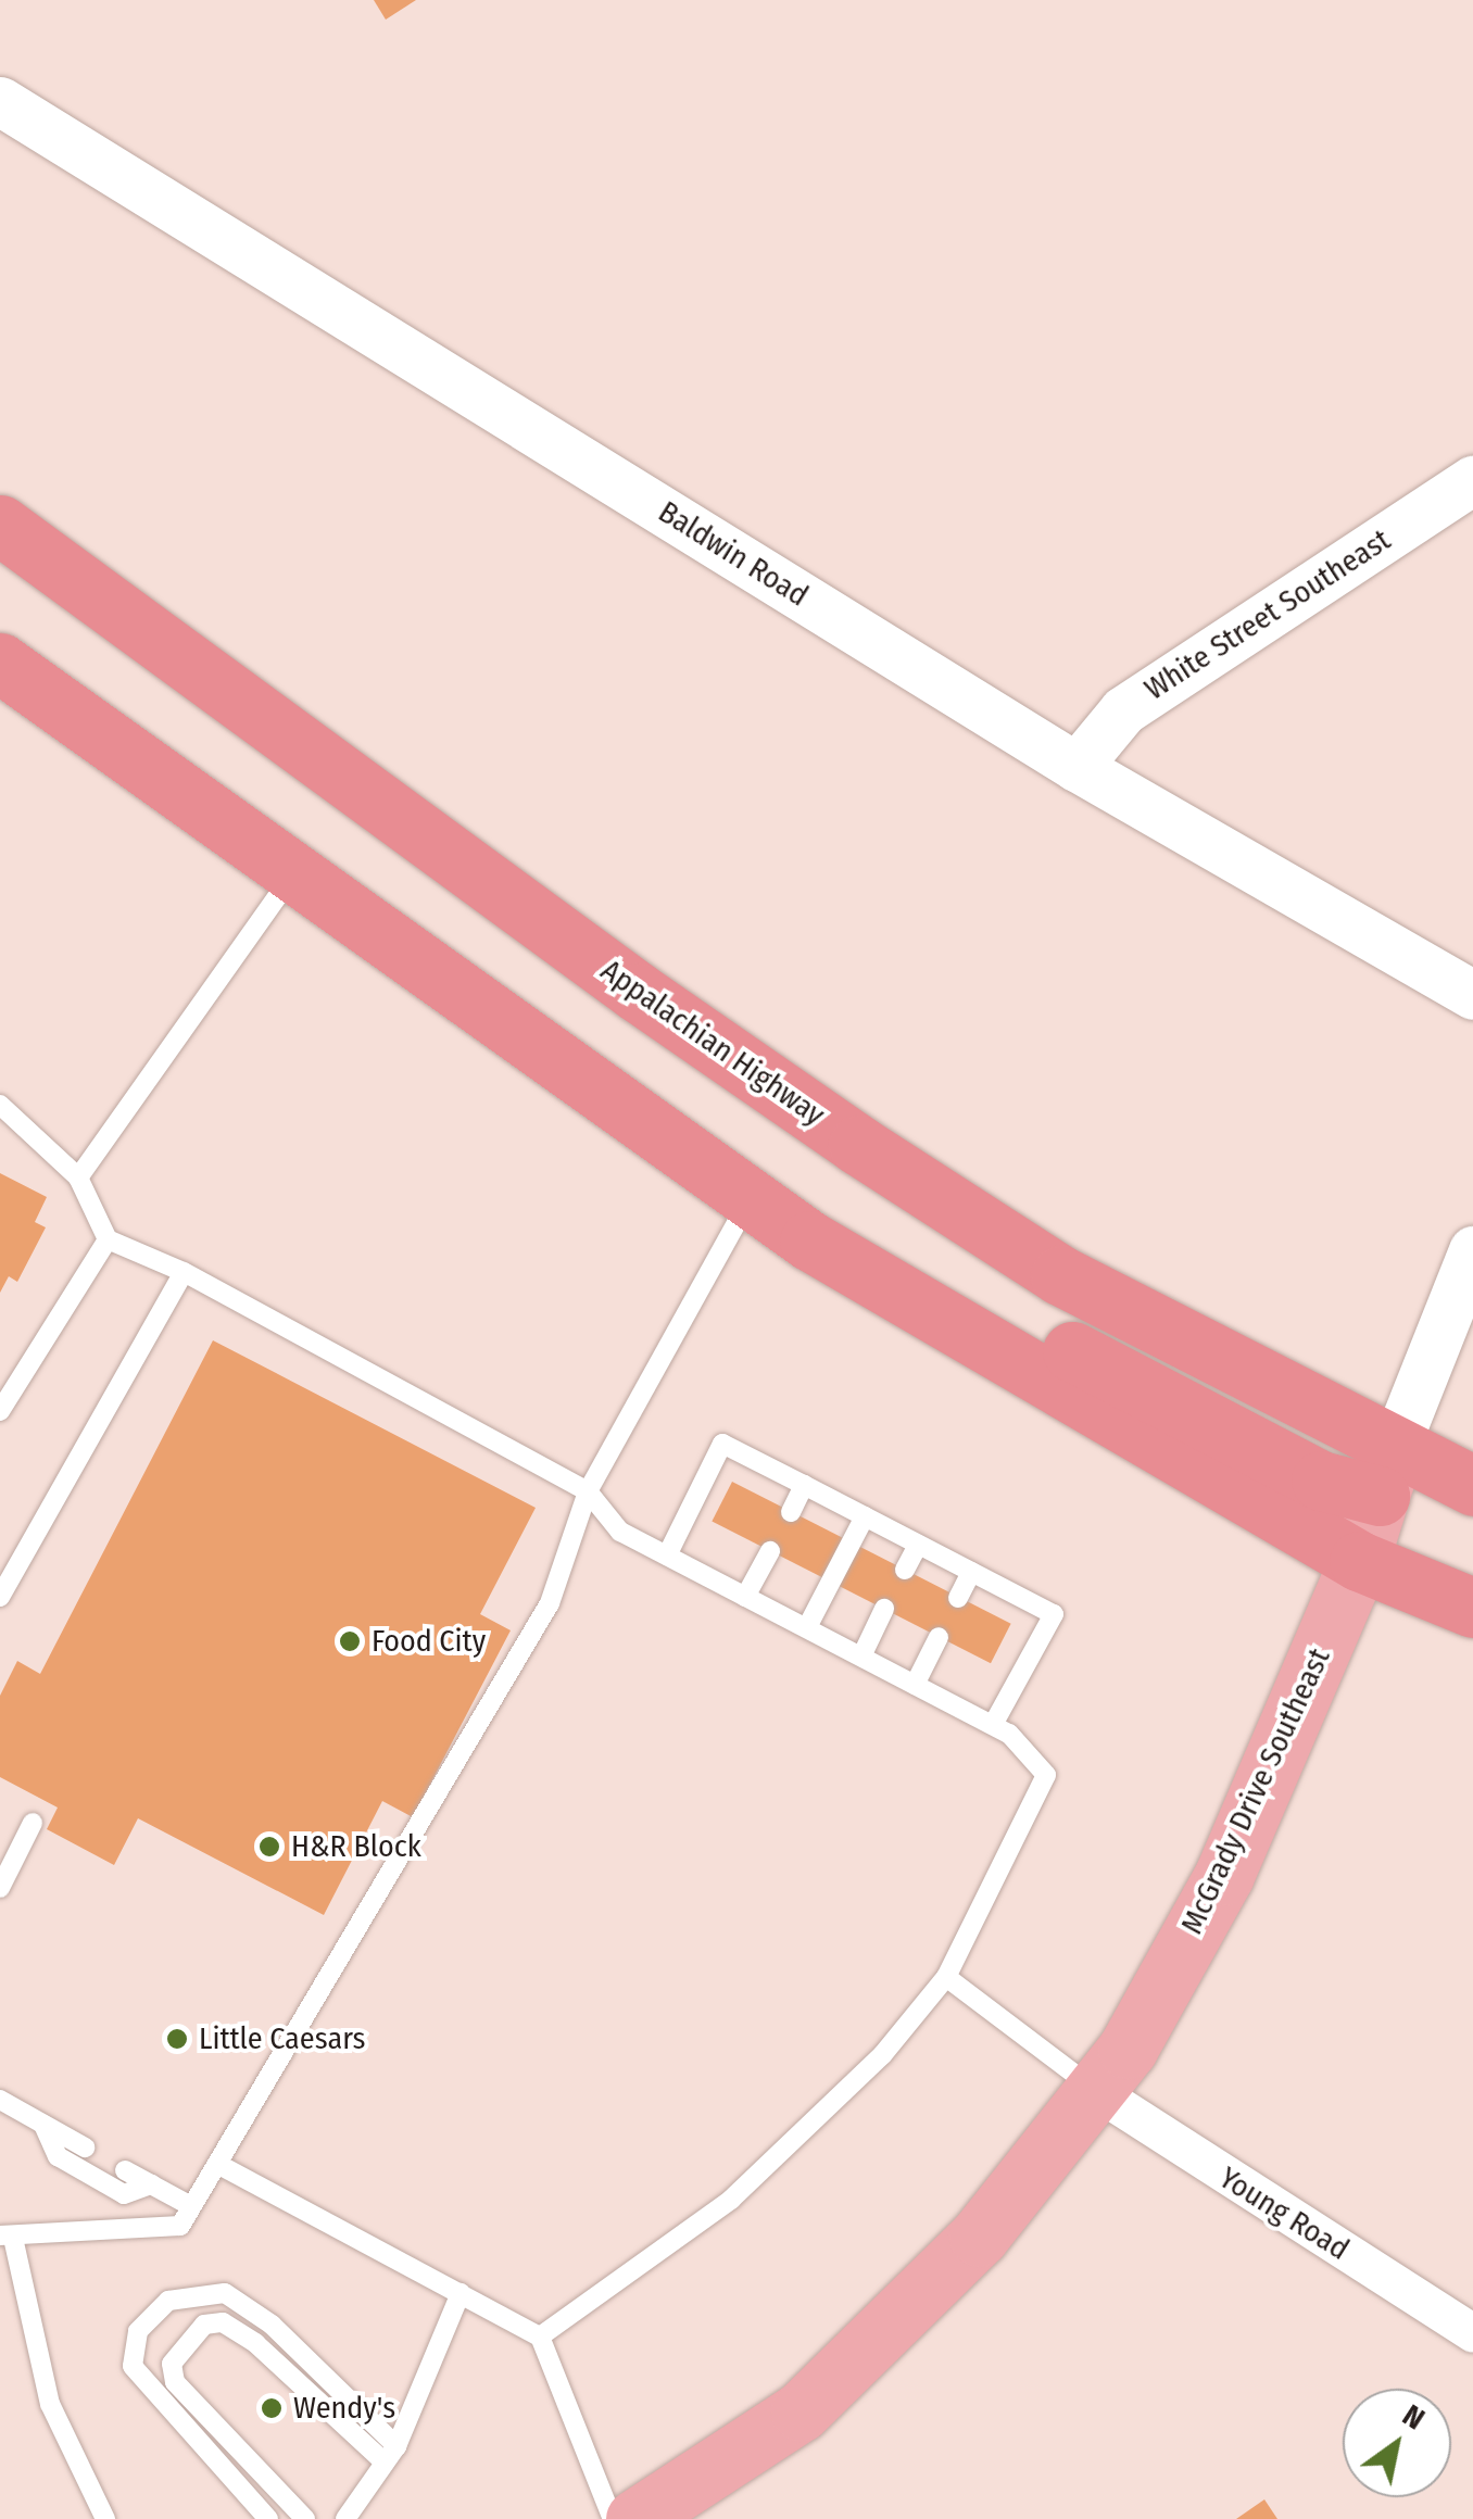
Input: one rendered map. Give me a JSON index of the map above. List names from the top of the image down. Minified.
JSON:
{"streets":{"highway":["Appalachian Highway"],"main road":["McGrady Drive Southeast"],"street":["Baldwin Road","White Street Southeast","Young Road"]},"crossings":[["Baldwin Road","White Street Southeast"],["Appalachian Highway","McGrady Drive Southeast"],["McGrady Drive Southeast","Young Road"]],"places":["Food City","H&R Block","Little Caesars","Wendy's"],"north":"top right"}
